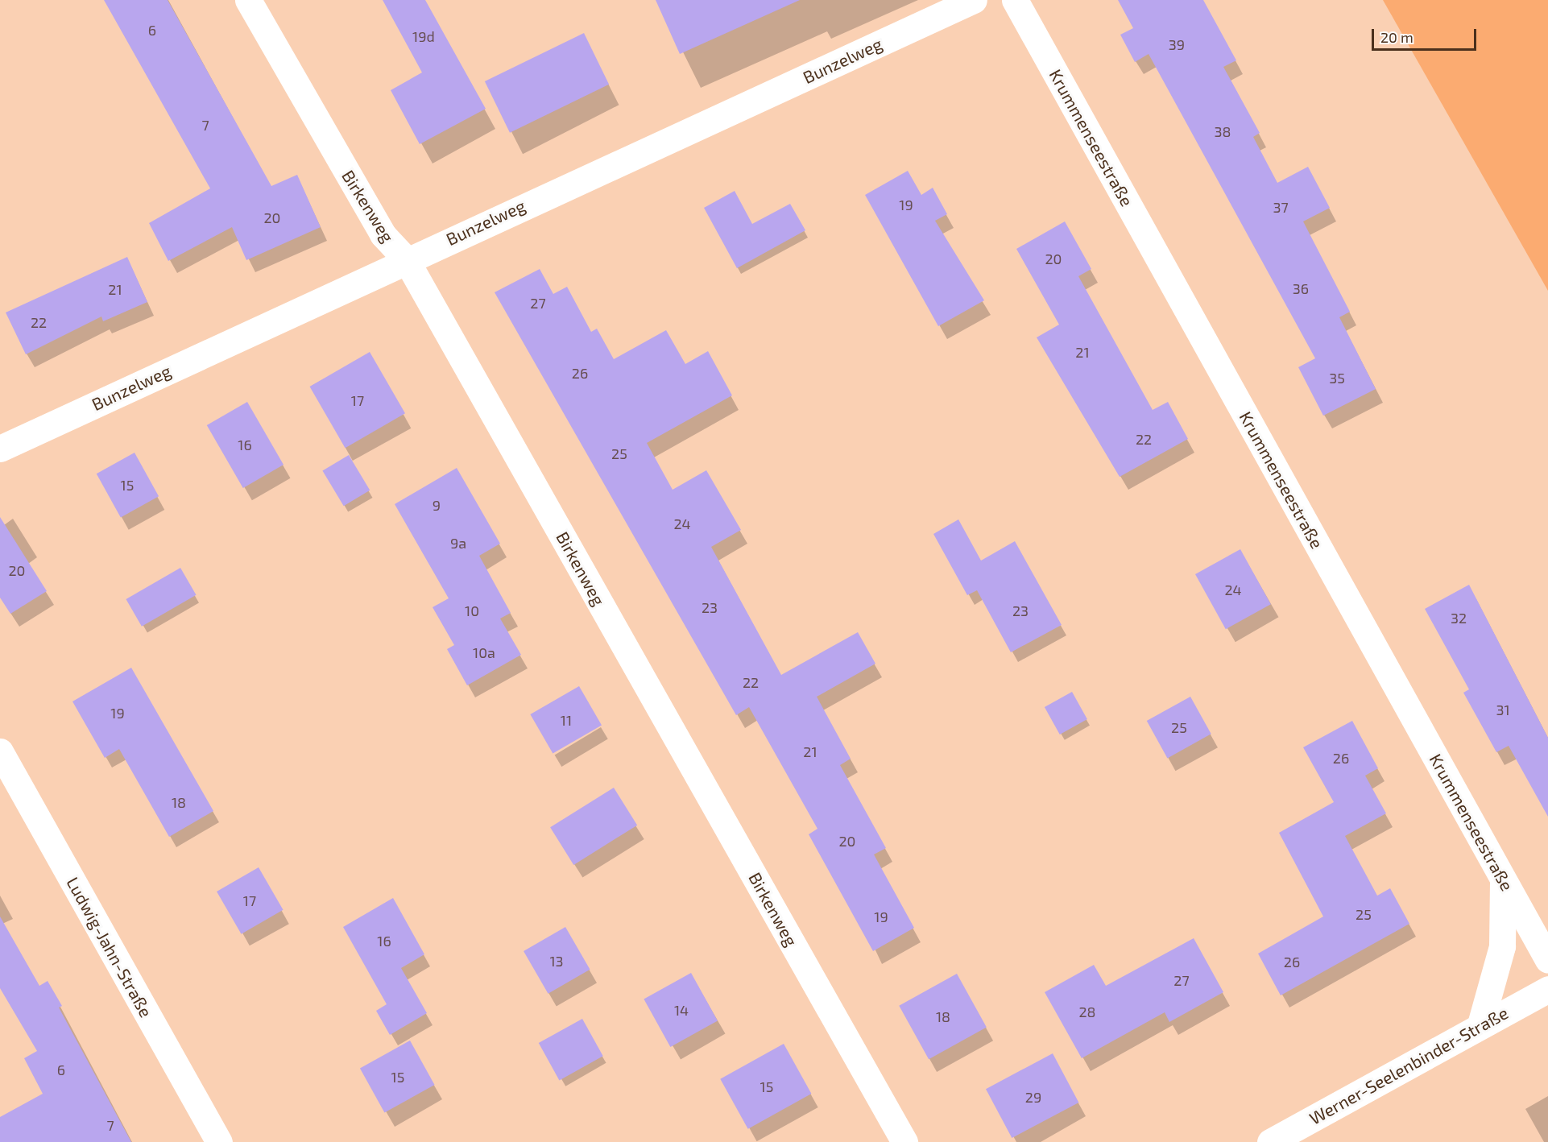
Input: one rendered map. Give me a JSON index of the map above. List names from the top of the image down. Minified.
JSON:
{"streets":{"street":["Bunzelweg","Krummenseestraße","Birkenweg","Ludwig-Jahn-Straße","Werner-Seelenbinder-Straße"]},"crossings":[["Bunzelweg","Birkenweg"]],"house_numbers":["6","19d","39","7","38","19","37","20","20","36","21","27","22","21","26","35","17","22","16","25","15","9","24","9a","20","24","23","10","23","32","10a","22","31","19","11","25","21","26","18","20","17","25","19","16","13","26","27","14","28","18","6","15","15","29","7"],"scale_bar":"20 m"}
